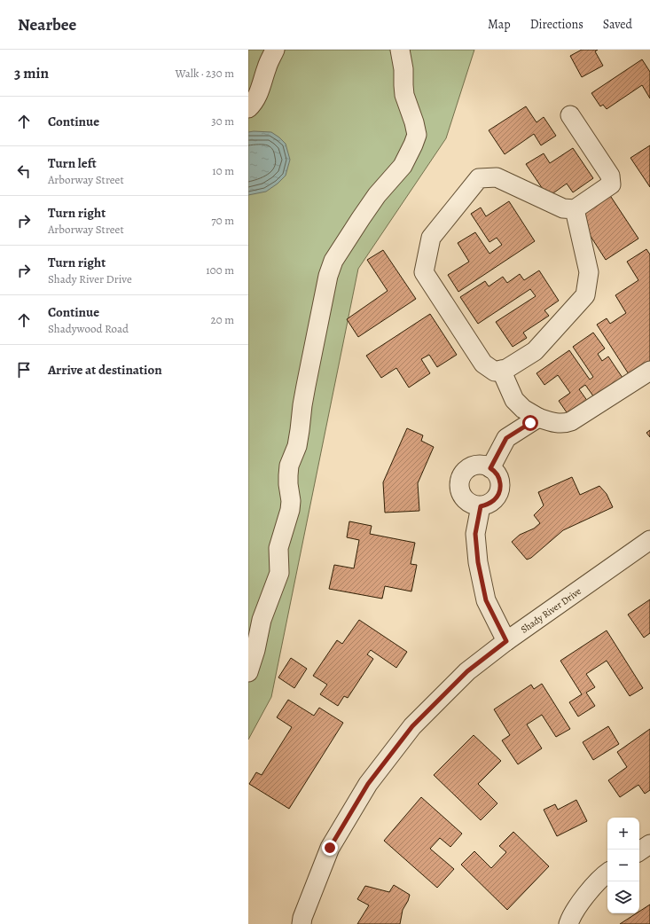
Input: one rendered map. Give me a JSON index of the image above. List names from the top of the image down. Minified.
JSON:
{"streets":{"street":["Shady River Drive"]},"page":{"header":"Nearbee","nav":["Map","Directions","Saved"],"heading":["3 min","Walk · 230 m"],"list":[["Continue","30 m"],["Turn left","Arborway Street","10 m"],["Turn right","Arborway Street","70 m"],["Turn right","Shady River Drive","100 m"],["Continue","Shadywood Road","20 m"],"Arrive at destination"],"map_buttons":["+","−"]}}
